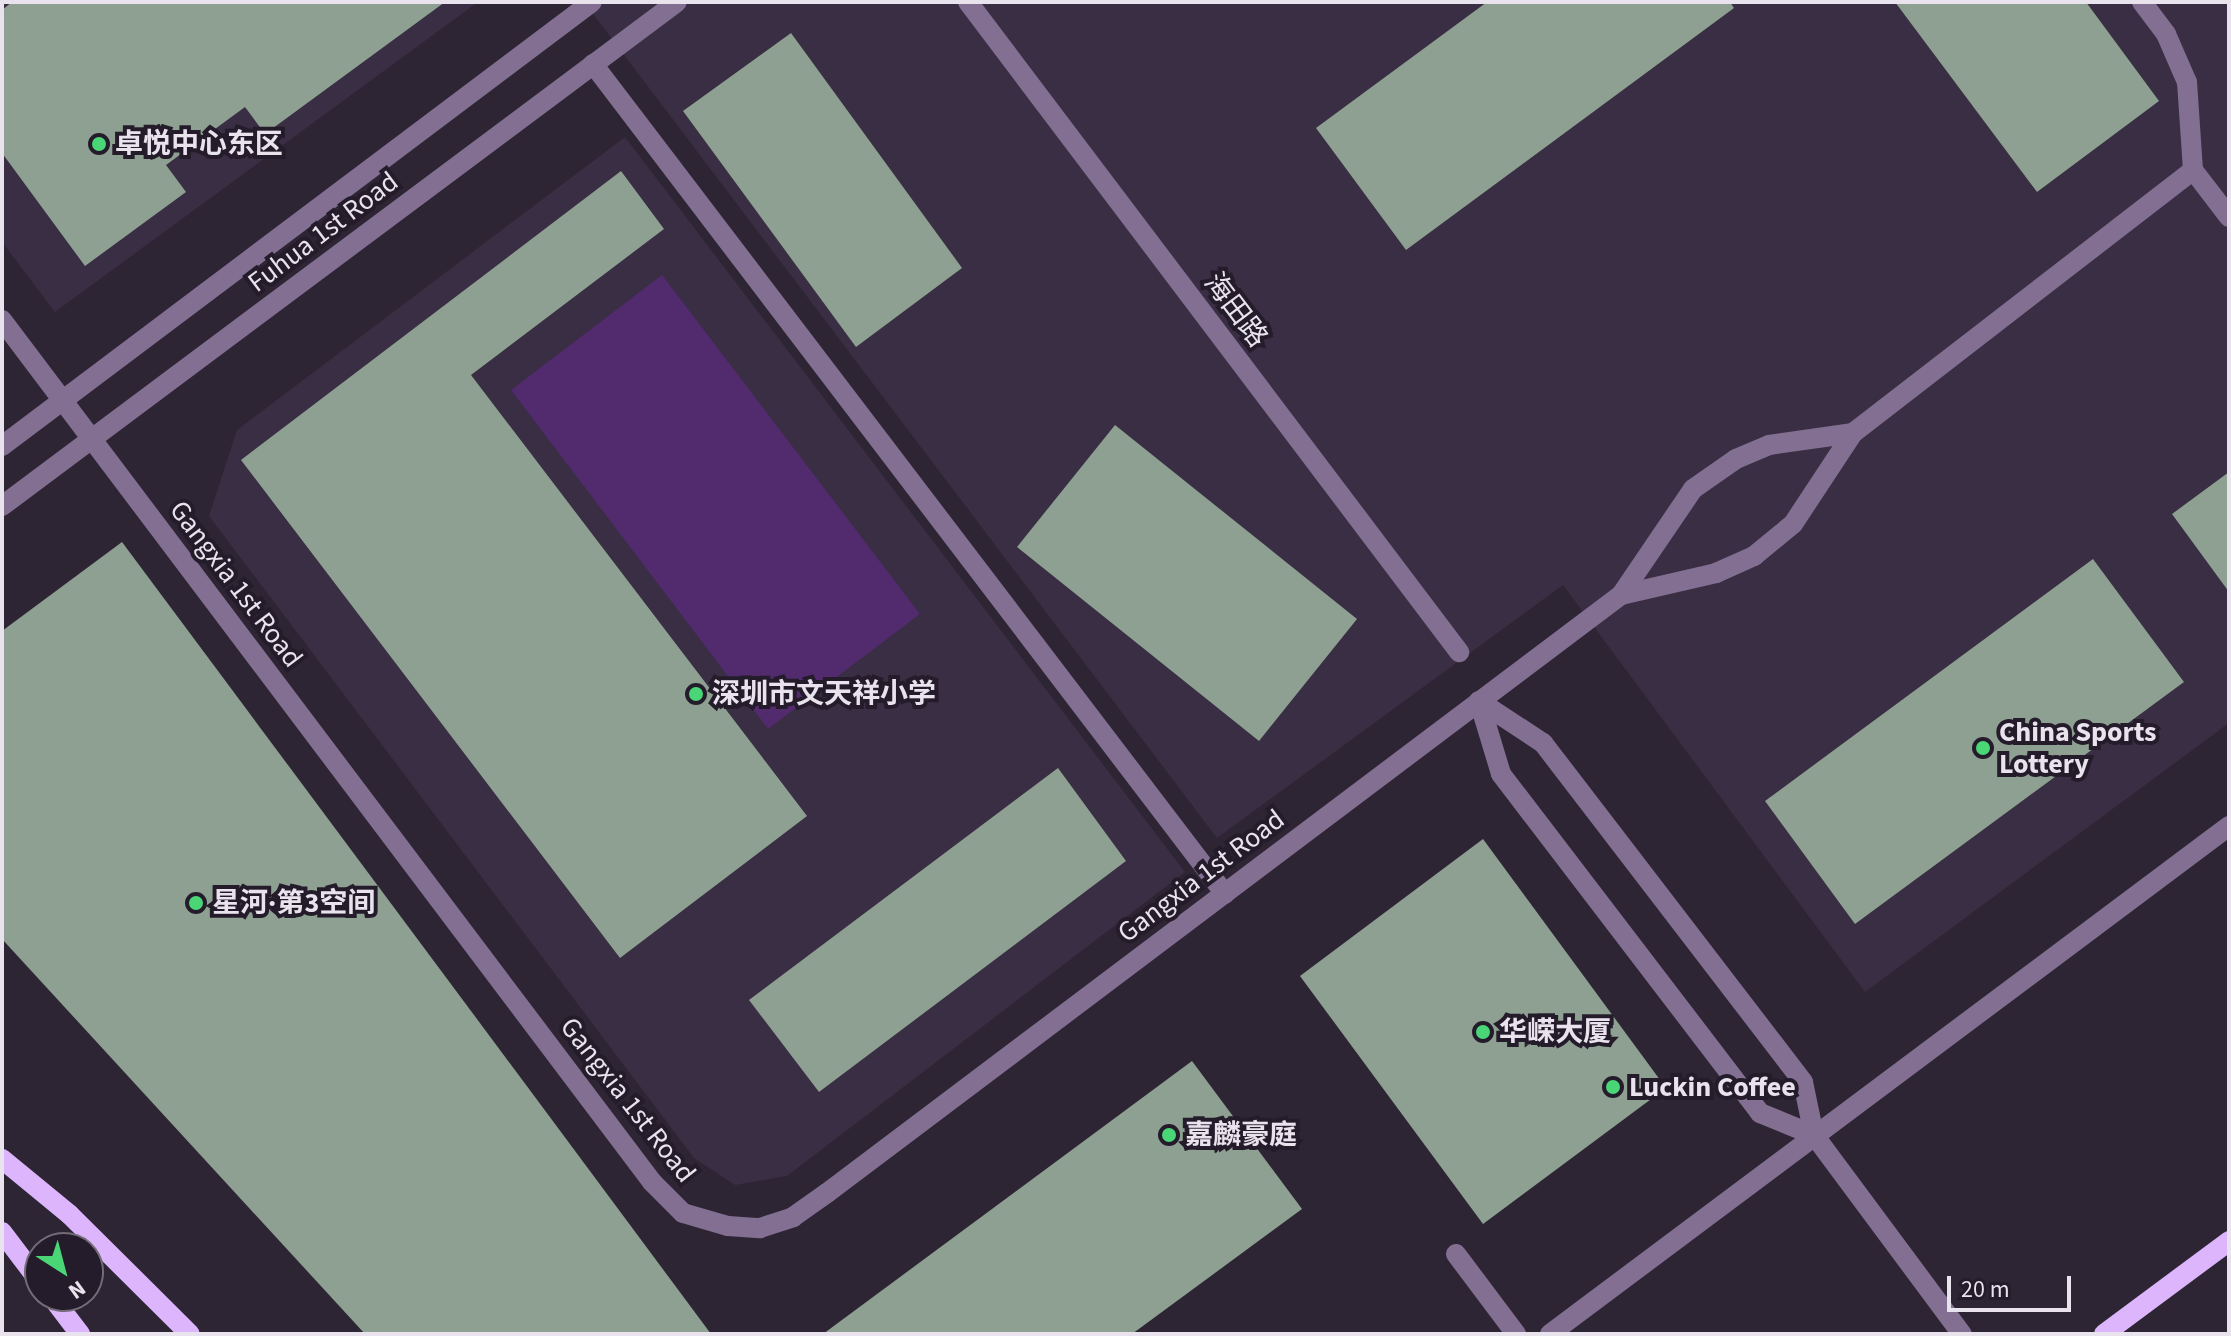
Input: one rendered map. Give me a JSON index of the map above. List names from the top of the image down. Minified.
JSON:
{"streets":{"street":["Fuhua 1st Road","海田路","Gangxia 1st Road"]},"crossings":[["Fuhua 1st Road","Gangxia 1st Road"]],"places":["卓悦中心东区","深圳市文天祥小学","China Sports Lottery","星河·第3空间","华嵘大厦","Luckin Coffee","嘉麟豪庭"],"scale_bar":"20 m","north":"bottom right"}
